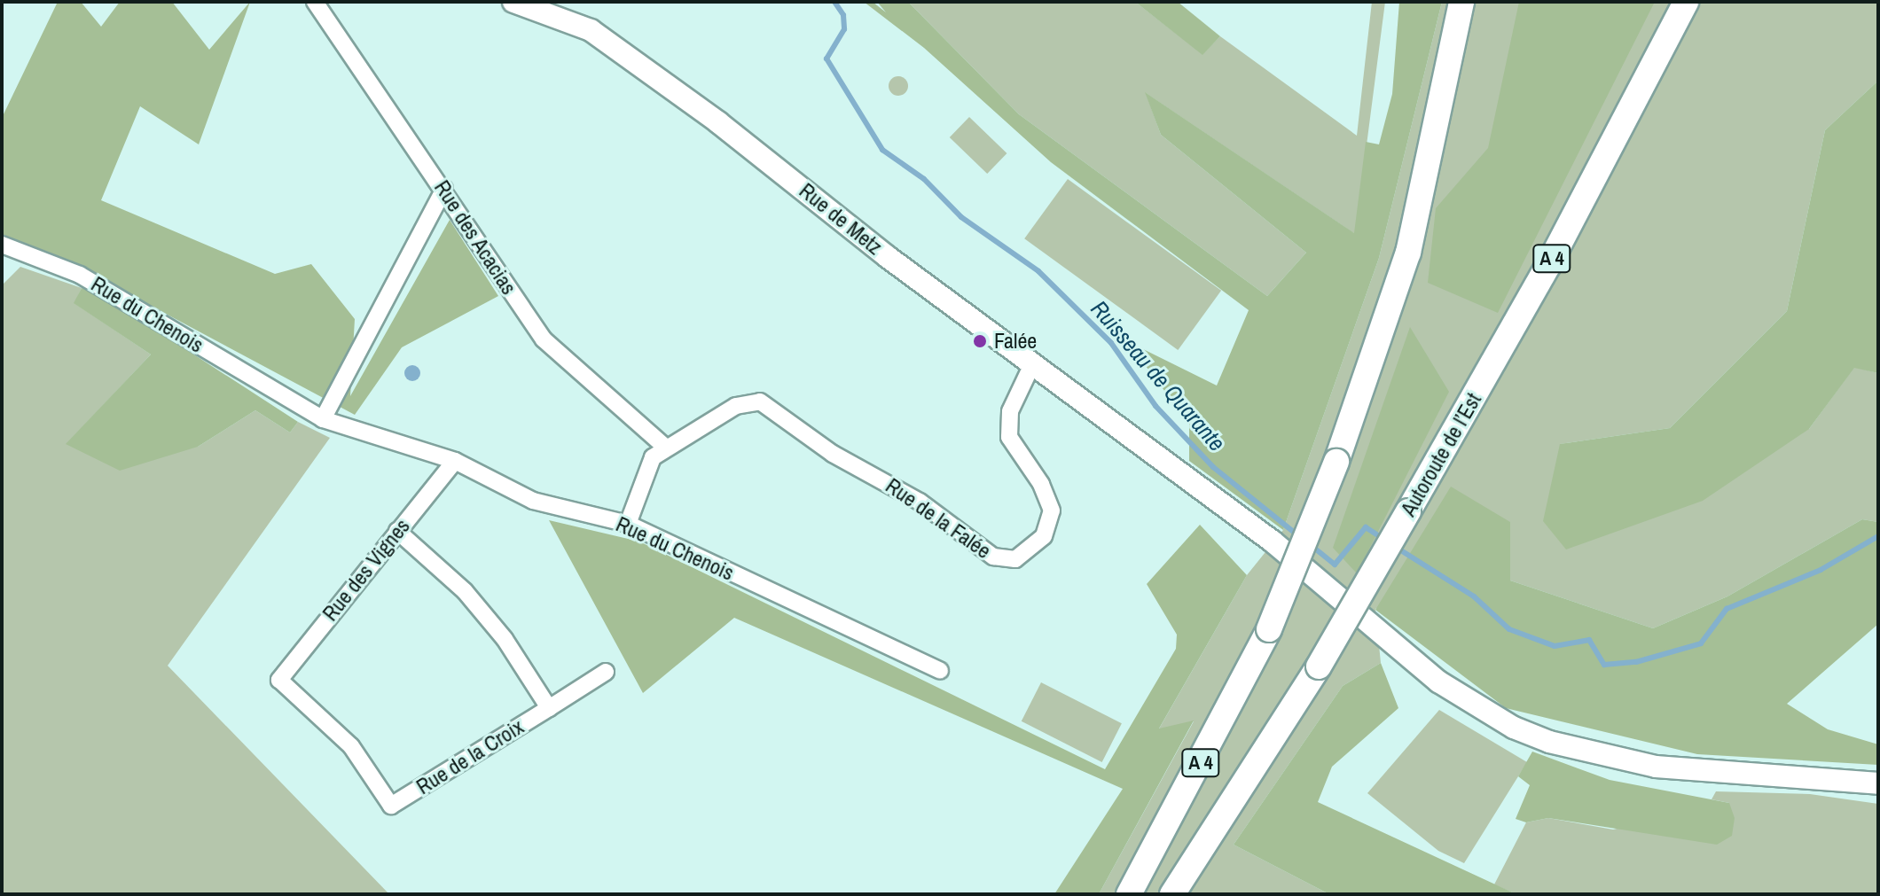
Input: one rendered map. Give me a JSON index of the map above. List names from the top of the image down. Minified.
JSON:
{"streets":{"highway":["A 4","Autoroute de l’Est"],"main road":["Rue de Metz"],"street":["Rue des Acacias","Rue du Chenois","Rue de la Falée","Rue des Vignes","Rue de la Croix"]},"crossings":[["Rue de Metz","Rue de la Falée"],["Rue des Acacias","Rue de la Falée"],["Rue du Chenois","Rue des Vignes"],["Rue des Vignes","Rue de la Croix"]],"water":["Ruisseau de Quarante"],"places":["Falée"]}
